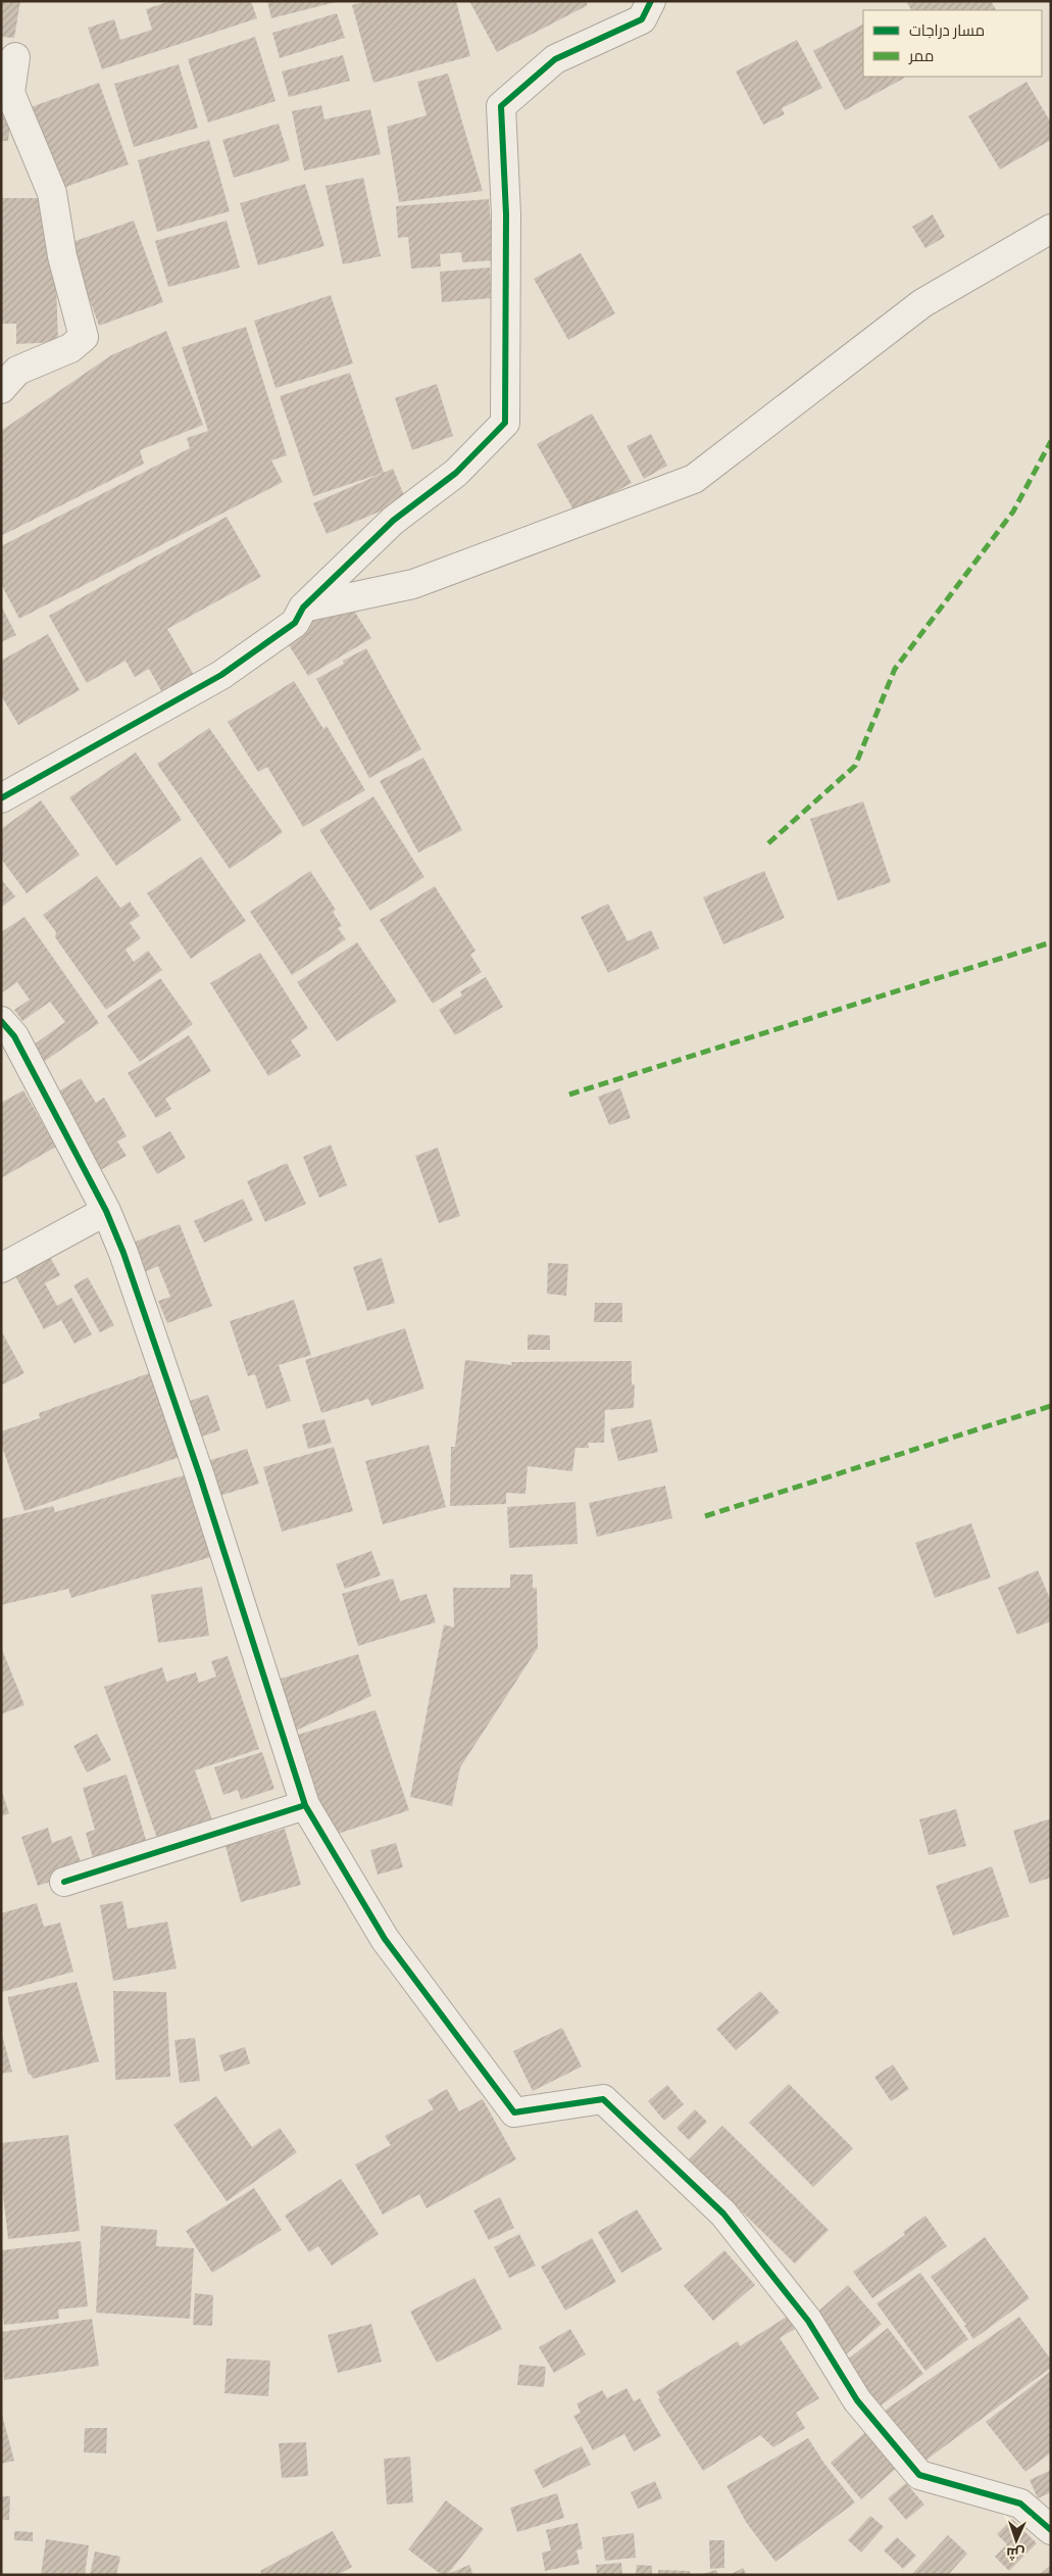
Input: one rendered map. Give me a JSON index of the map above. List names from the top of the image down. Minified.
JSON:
{"legend":["مسار دراجات","ممر"],"north":"bottom"}
